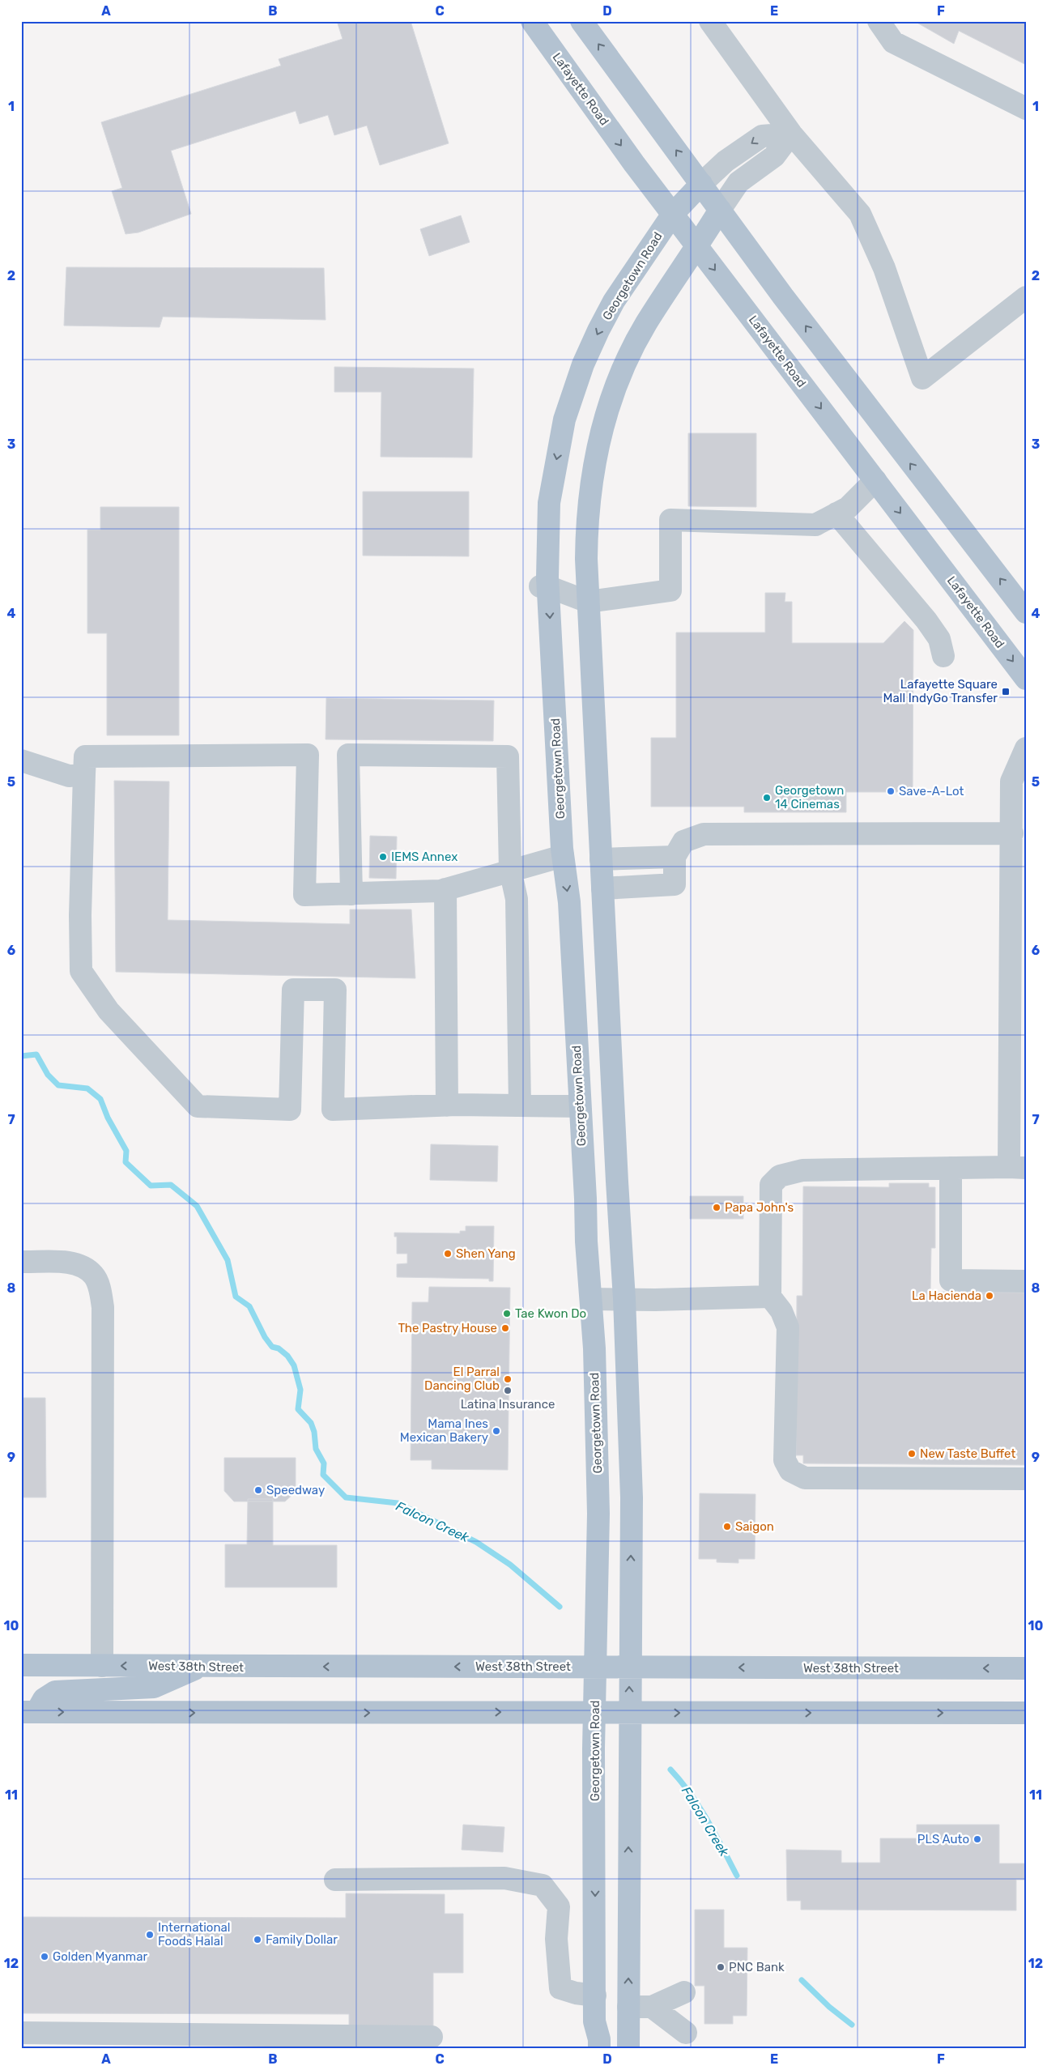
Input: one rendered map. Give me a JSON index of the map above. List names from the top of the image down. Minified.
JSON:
{"streets":{"main road":["Lafayette Road","Georgetown Road","West 38th Street"]},"crossings":[["Lafayette Road","Georgetown Road"],["Georgetown Road","West 38th Street"]],"water":["Falcon Creek"],"places":{"transit":["Lafayette Square Mall IndyGo Transfer"],"other":["Save-A-Lot","Georgetown 14 Cinemas","IEMS Annex","Papa John's","Shen Yang","La Hacienda","Tae Kwon Do","The Pastry House","El Parral Dancing Club","Latina Insurance","Mama Ines Mexican Bakery","New Taste Buffet","Speedway","Saigon","PLS Auto","International Foods Halal","Family Dollar","Golden Myanmar","PNC Bank"]},"grid":{"columns":["A","B","C","D","E","F"],"rows":["1","2","3","4","5","6","7","8","9","10","11","12"]}}
